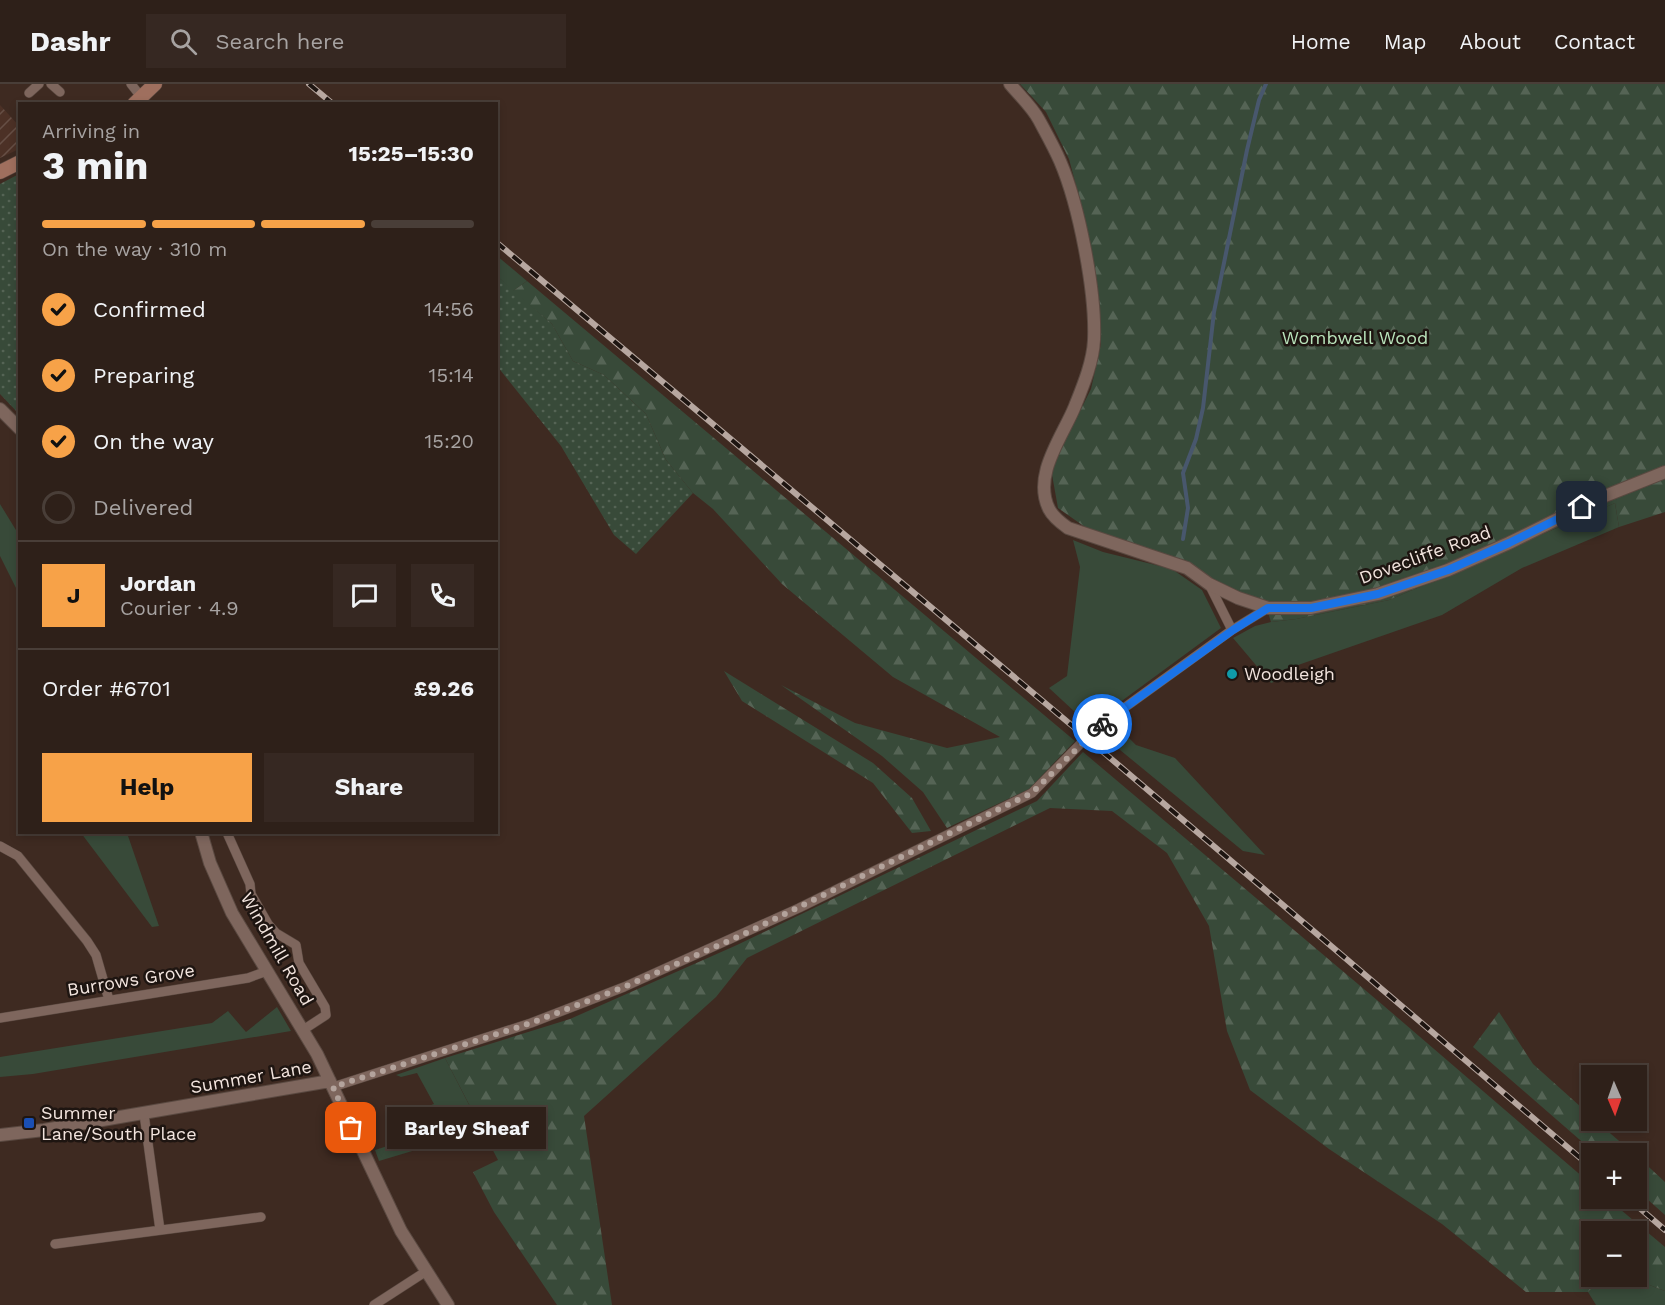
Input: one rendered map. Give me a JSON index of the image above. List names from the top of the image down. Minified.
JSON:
{"streets":{"street":["Dovecliffe Road","Windmill Road","Burrows Grove","Summer Lane"]},"crossings":[["Windmill Road","Burrows Grove"],["Windmill Road","Summer Lane"]],"parks":["Wombwell Wood"],"places":{"other":["Woodleigh","Barley Sheaf"],"transit":["Summer Lane/South Place"]},"north":"bottom","page":{"header":"Dashr","search":"Search here","nav":["Home","Map","About","Contact"],"heading":["3 min","Arriving in","15:25–15:30"],"panel":["Jordan","Courier · 4.9","Order #6701","£9.26"],"bar":"On the way · 310 m","list":[["Confirmed","14:56"],["Preparing","15:14"],["On the way","15:20"],"Delivered"],"round":"J","buttons":["Help","Share"],"map_buttons":["+","−"],"bubble":"Barley Sheaf"}}
